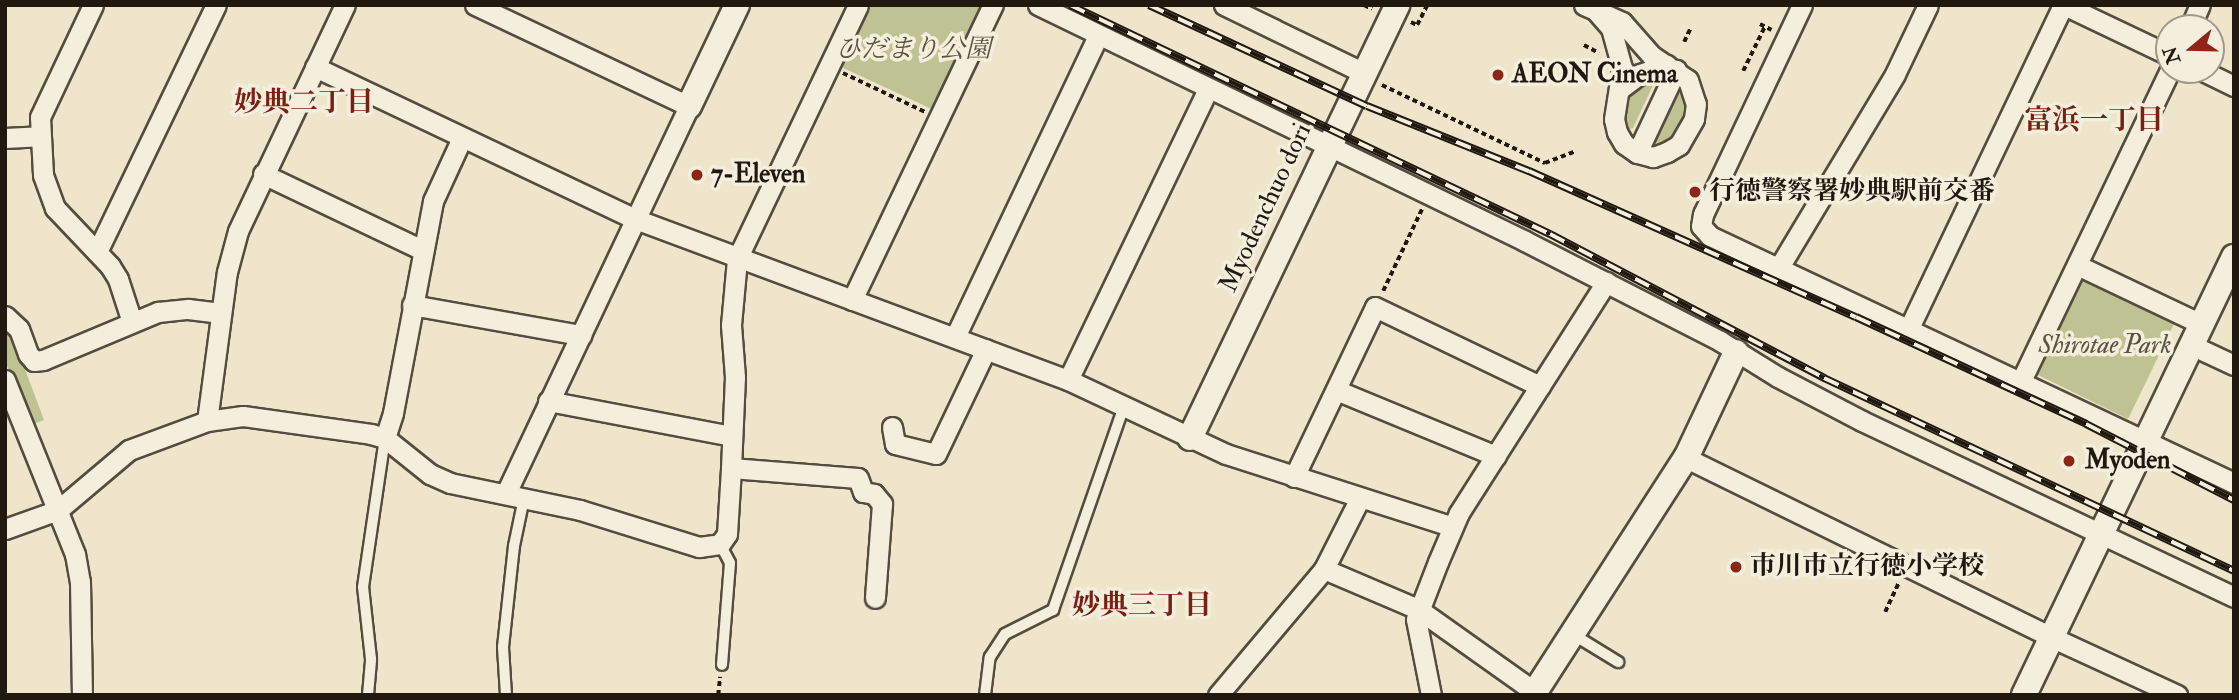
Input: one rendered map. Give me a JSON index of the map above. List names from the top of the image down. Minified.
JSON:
{"streets":{"street":["Myodenchuo dori"]},"districts":["妙典二丁目","富浜一丁目","妙典三丁目"],"parks":["ひだまり公園","Shirotae Park"],"places":["AEON Cinema","7-Eleven","行徳警察署妙典駅前交番","Myoden","市川市立行徳小学校"],"north":"left"}
